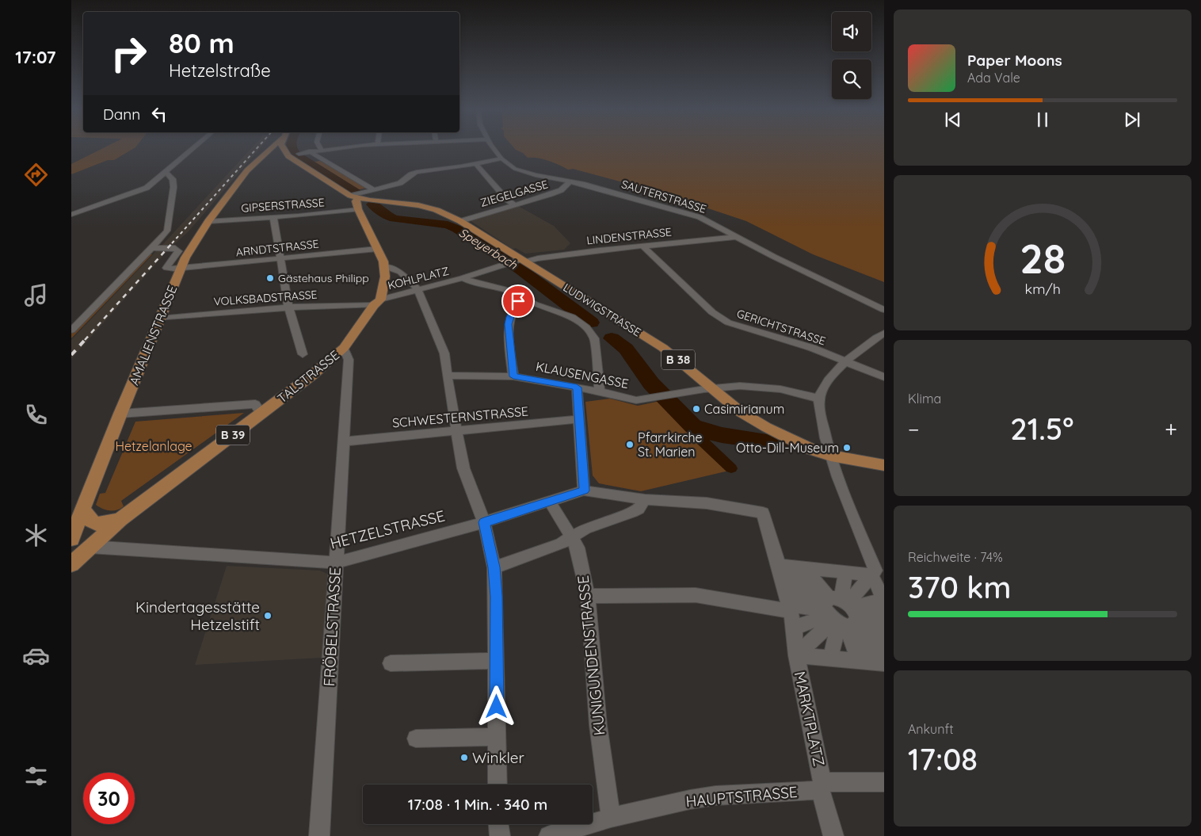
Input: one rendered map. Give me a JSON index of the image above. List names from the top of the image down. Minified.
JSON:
{"streets":{"main road":["LUDWIGSTRASSE","AMALIENSTRASSE","B 38","TALSTRASSE","B 39"],"street":["ZIEGELGASSE","SAUTERSTRASSE","GIPSERSTRASSE","LINDENSTRASSE","ARNDTSTRASSE","KOHLPLATZ","VOLKSBADSTRASSE","GERICHTSTRASSE","KLAUSENGASSE","SCHWESTERNSTRASSE","HETZELSTRASSE","FRÖBELSTRASSE","KUNIGUNDENSTRASSE","MARKTPLATZ","HAUPTSTRASSE"]},"crossings":[["ZIEGELGASSE","SAUTERSTRASSE"],["ZIEGELGASSE","LUDWIGSTRASSE"],["SAUTERSTRASSE","LINDENSTRASSE"],["GIPSERSTRASSE","AMALIENSTRASSE"],["GIPSERSTRASSE","TALSTRASSE"],["LINDENSTRASSE","KOHLPLATZ"],["LINDENSTRASSE","LUDWIGSTRASSE"],["LINDENSTRASSE","GERICHTSTRASSE"],["ARNDTSTRASSE","AMALIENSTRASSE"],["ARNDTSTRASSE","TALSTRASSE"],["KOHLPLATZ","VOLKSBADSTRASSE"],["KOHLPLATZ","LUDWIGSTRASSE"],["KOHLPLATZ","TALSTRASSE"],["VOLKSBADSTRASSE","AMALIENSTRASSE"],["VOLKSBADSTRASSE","TALSTRASSE"],["LUDWIGSTRASSE","B 38"],["LUDWIGSTRASSE","KLAUSENGASSE"],["AMALIENSTRASSE","B 39"],["TALSTRASSE","B 39"],["TALSTRASSE","HETZELSTRASSE"],["TALSTRASSE","FRÖBELSTRASSE"],["SCHWESTERNSTRASSE","FRÖBELSTRASSE"],["HETZELSTRASSE","FRÖBELSTRASSE"],["HETZELSTRASSE","KUNIGUNDENSTRASSE"],["KUNIGUNDENSTRASSE","HAUPTSTRASSE"],["MARKTPLATZ","HAUPTSTRASSE"]],"water":["Speyerbach"],"parks":["Hetzelanlage"],"places":["Gästehaus Philipp","Casimirianum","Pfarrkirche St. Marien","Otto-Dill-Museum","Kindertagesstätte Hetzelstift","Winkler"],"page":{"tabs":"17:07","turn":["80 m","Hetzelstraße"],"song":["Paper Moons","Ada Vale"],"then":"Dann","tile":["Klima",["Reichweite · 74%","370 km"],["Ankunft","17:08"]],"heat":["−","21.5°","+"],"limit":"30","trip":"17:08 · 1 Min. · 340 m","gauge":["28","km/h"]}}
